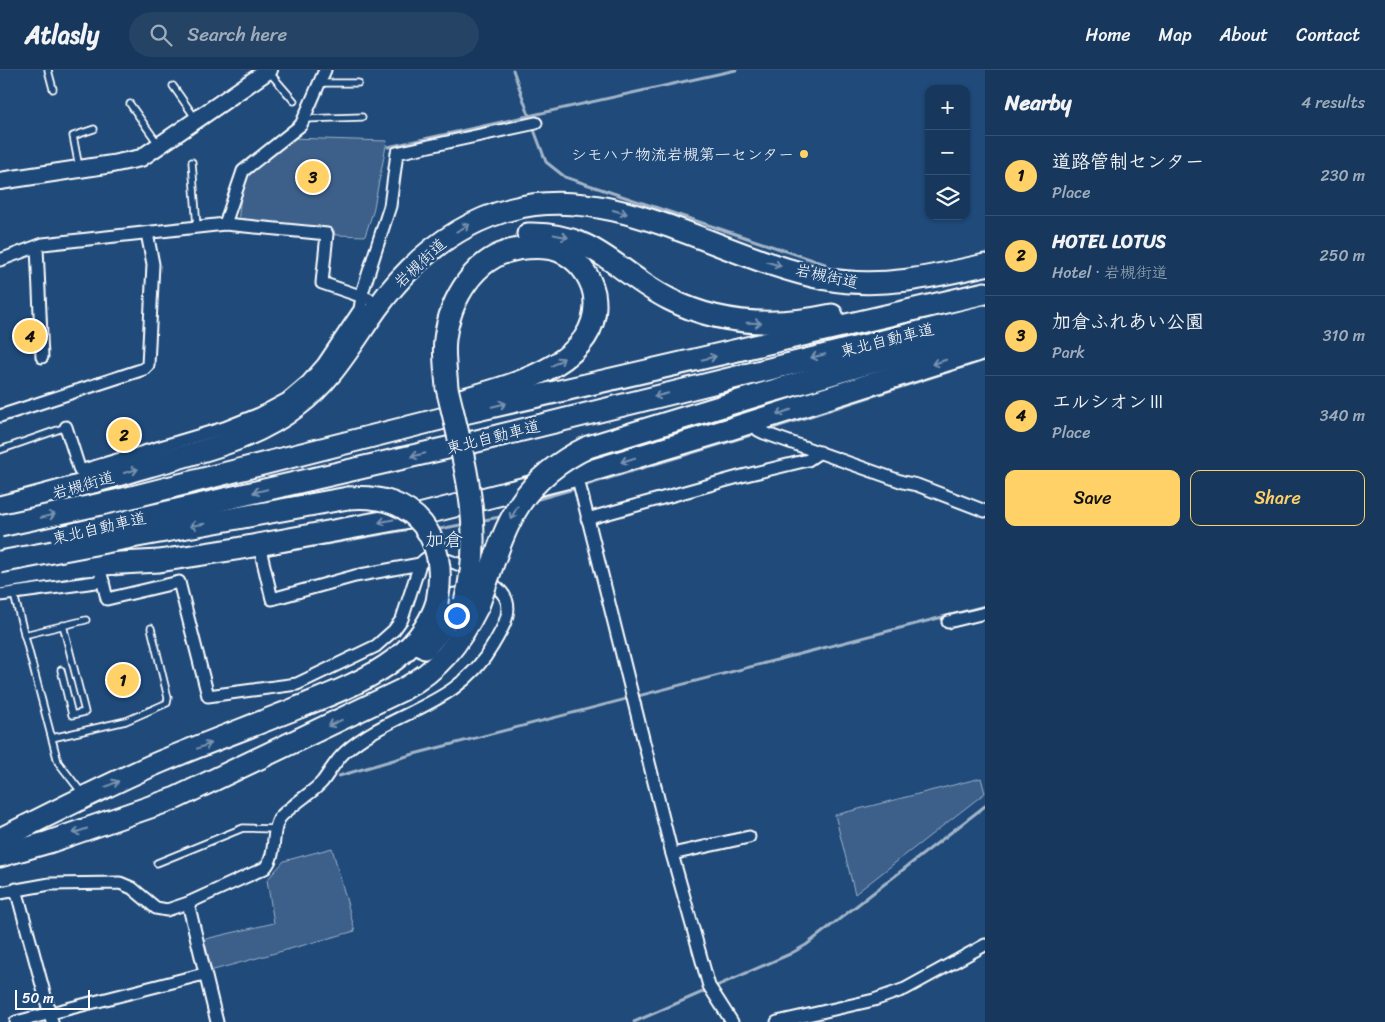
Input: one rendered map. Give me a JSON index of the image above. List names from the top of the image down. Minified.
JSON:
{"streets":{"highway":["岩槻街道","東北自動車道"]},"districts":["加倉"],"places":["シモハナ物流岩槻第一センター"],"scale_bar":"50 m","page":{"header":"Atlasly","search":"Search here","nav":["Home","Map","About","Contact"],"heading":["Nearby","4 results"],"map_buttons":["+","−"],"list":[{"mark":"1","name":"道路管制センター","note":"Place","value":"230 m"},{"mark":"2","name":"HOTEL LOTUS","note":"Hotel · 岩槻街道","value":"250 m"},{"mark":"3","name":"加倉ふれあい公園","note":"Park","value":"310 m"},{"mark":"4","name":"エルシオンⅢ","note":"Place","value":"340 m"}],"pins":["3","4","2","1"],"buttons":["Save","Share"],"scale":"50 m"}}
